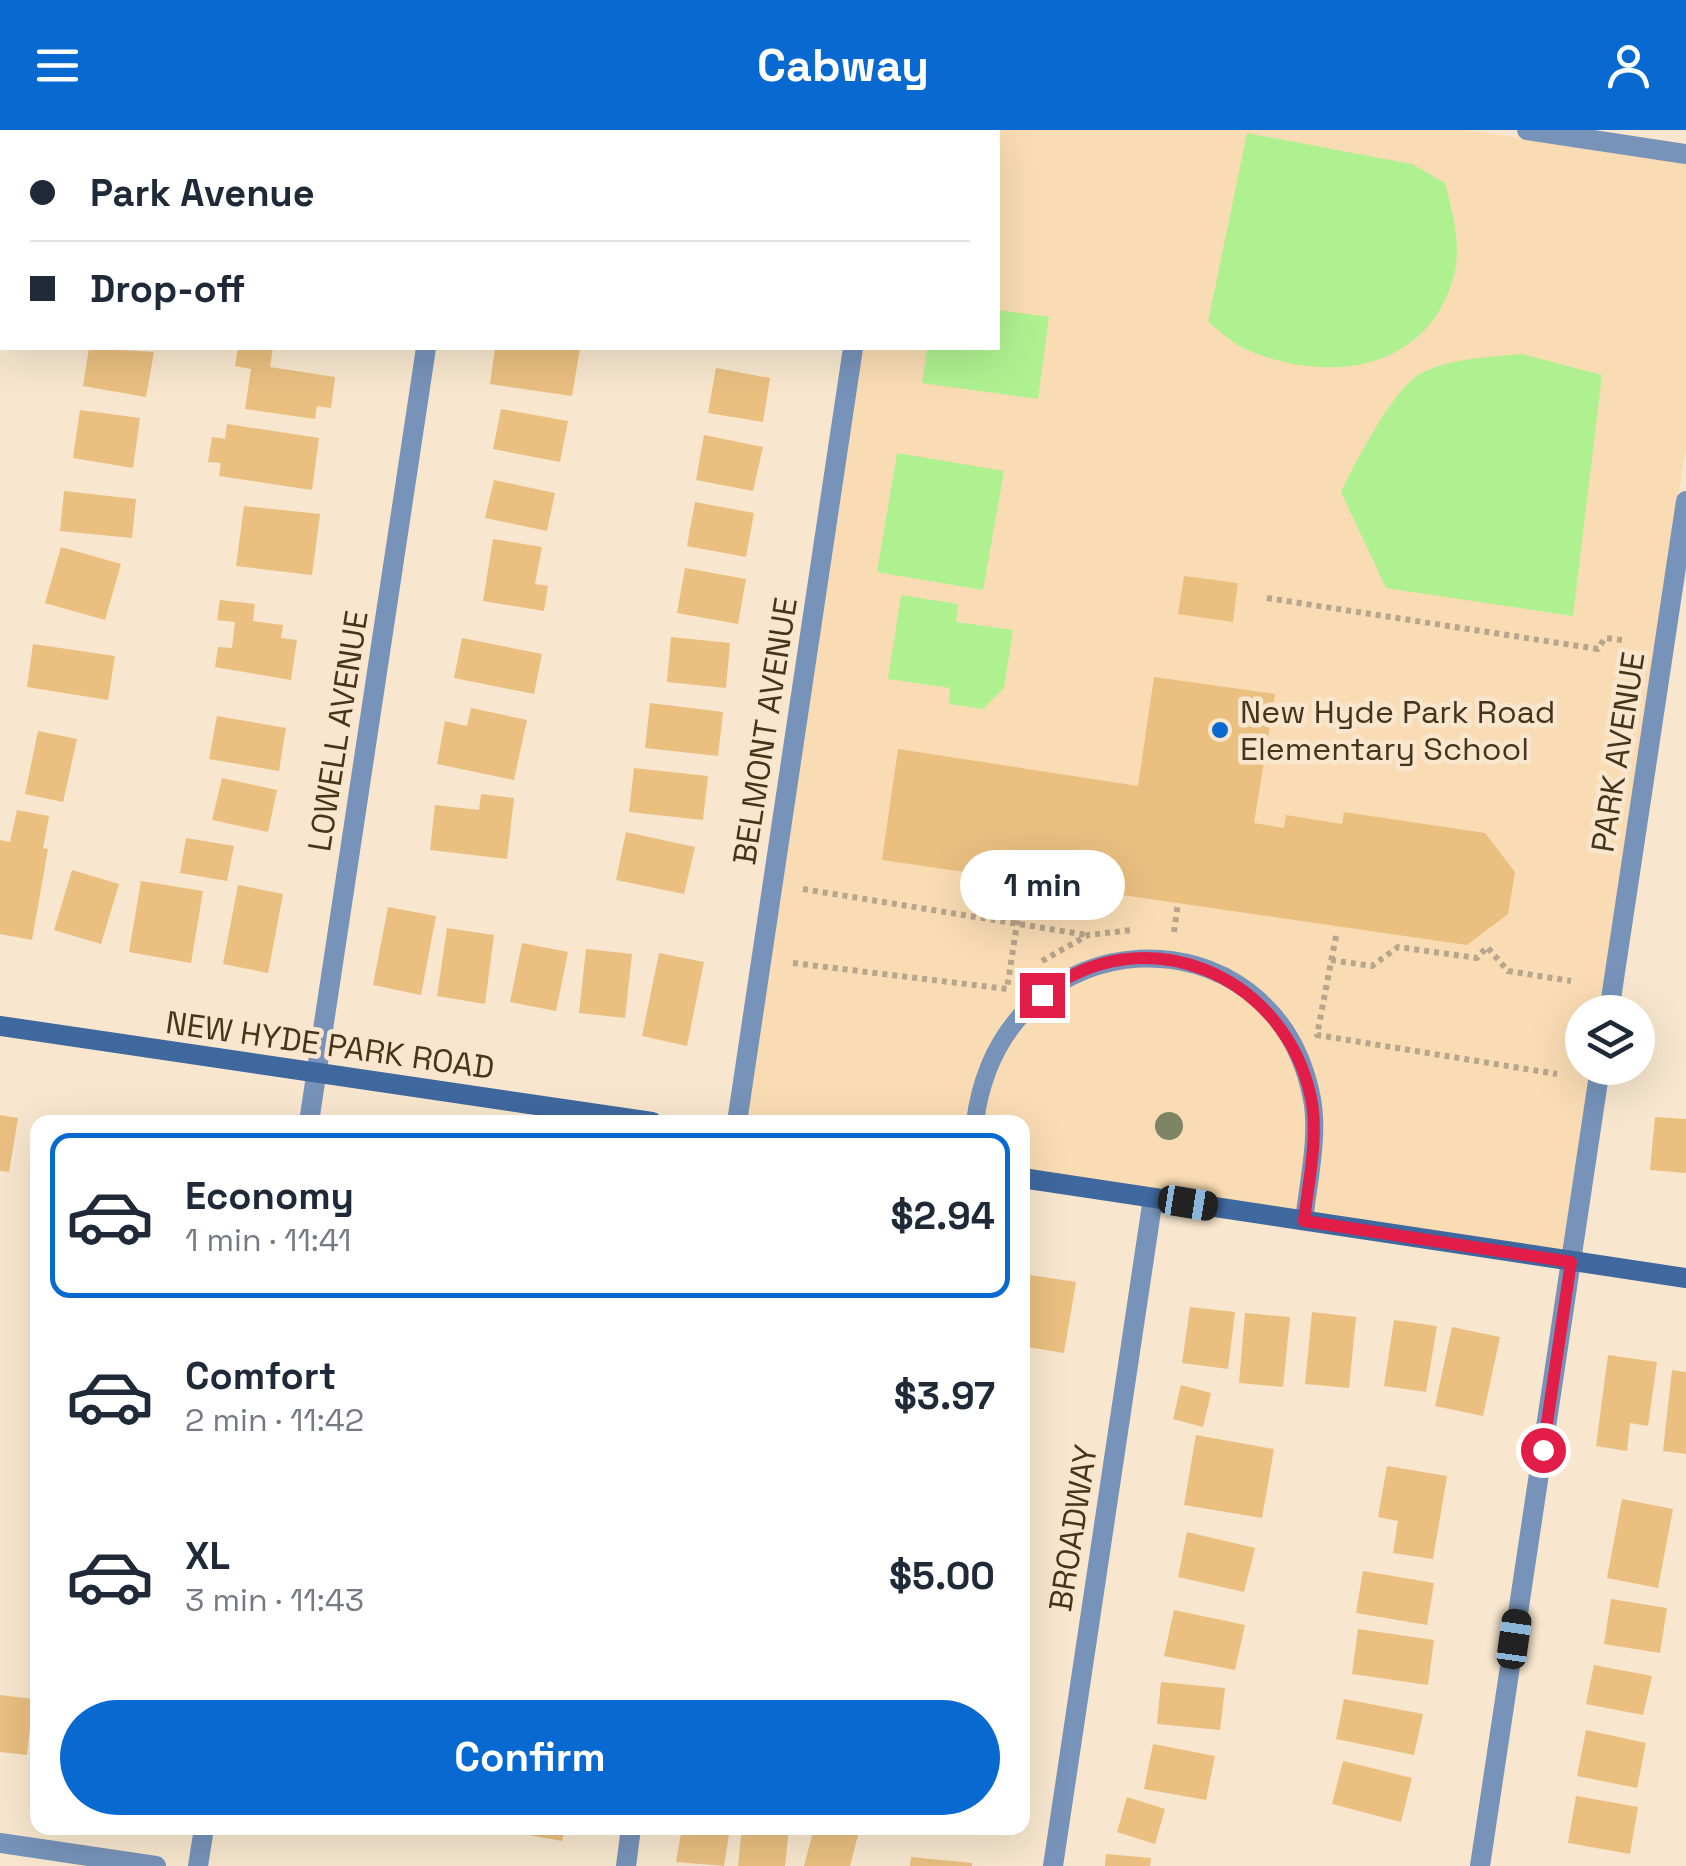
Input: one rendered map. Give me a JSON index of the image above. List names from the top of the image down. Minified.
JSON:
{"streets":{"main road":["NEW HYDE PARK ROAD"],"street":["LOWELL AVENUE","BELMONT AVENUE","PARK AVENUE","BROADWAY"]},"crossings":[["LOWELL AVENUE","NEW HYDE PARK ROAD"]],"places":["New Hyde Park Road Elementary School"],"page":{"header":"Cabway","banner":["Park Avenue","Drop-off"],"bubble":"1 min","list":[{"name":"Economy","note":"1 min · 11:41","value":"$2.94"},{"name":"Comfort","note":"2 min · 11:42","value":"$3.97"},{"name":"XL","note":"3 min · 11:43","value":"$5.00"}],"buttons":"Confirm"}}
